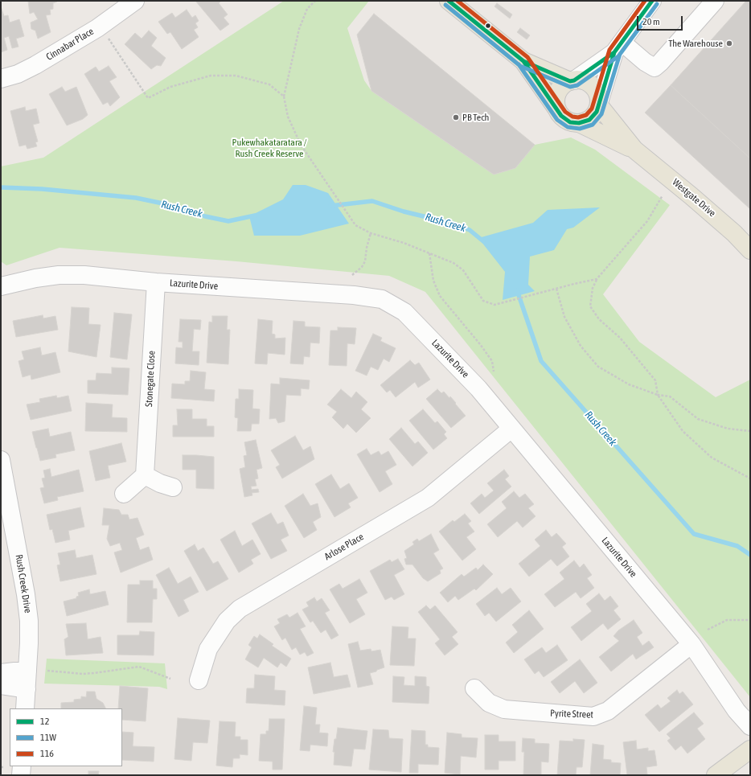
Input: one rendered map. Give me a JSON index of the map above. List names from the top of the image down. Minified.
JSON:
{"streets":{"main road":["Westgate Drive"],"street":["Cinnabar Place","Lazurite Drive","Stonegate Close","Arlose Place","Rush Creek Drive","Pyrite Street"]},"crossings":[["Lazurite Drive","Stonegate Close"],["Lazurite Drive","Arlose Place"],["Lazurite Drive","Pyrite Street"]],"water":["Rush Creek"],"parks":["Pukewhakataratara / Rush Creek Reserve"],"places":["The Warehouse","PB Tech"],"lines":["transit line 12","transit line 116","transit line 11W"],"legend":["12","11W","116"],"scale_bar":"20 m"}
